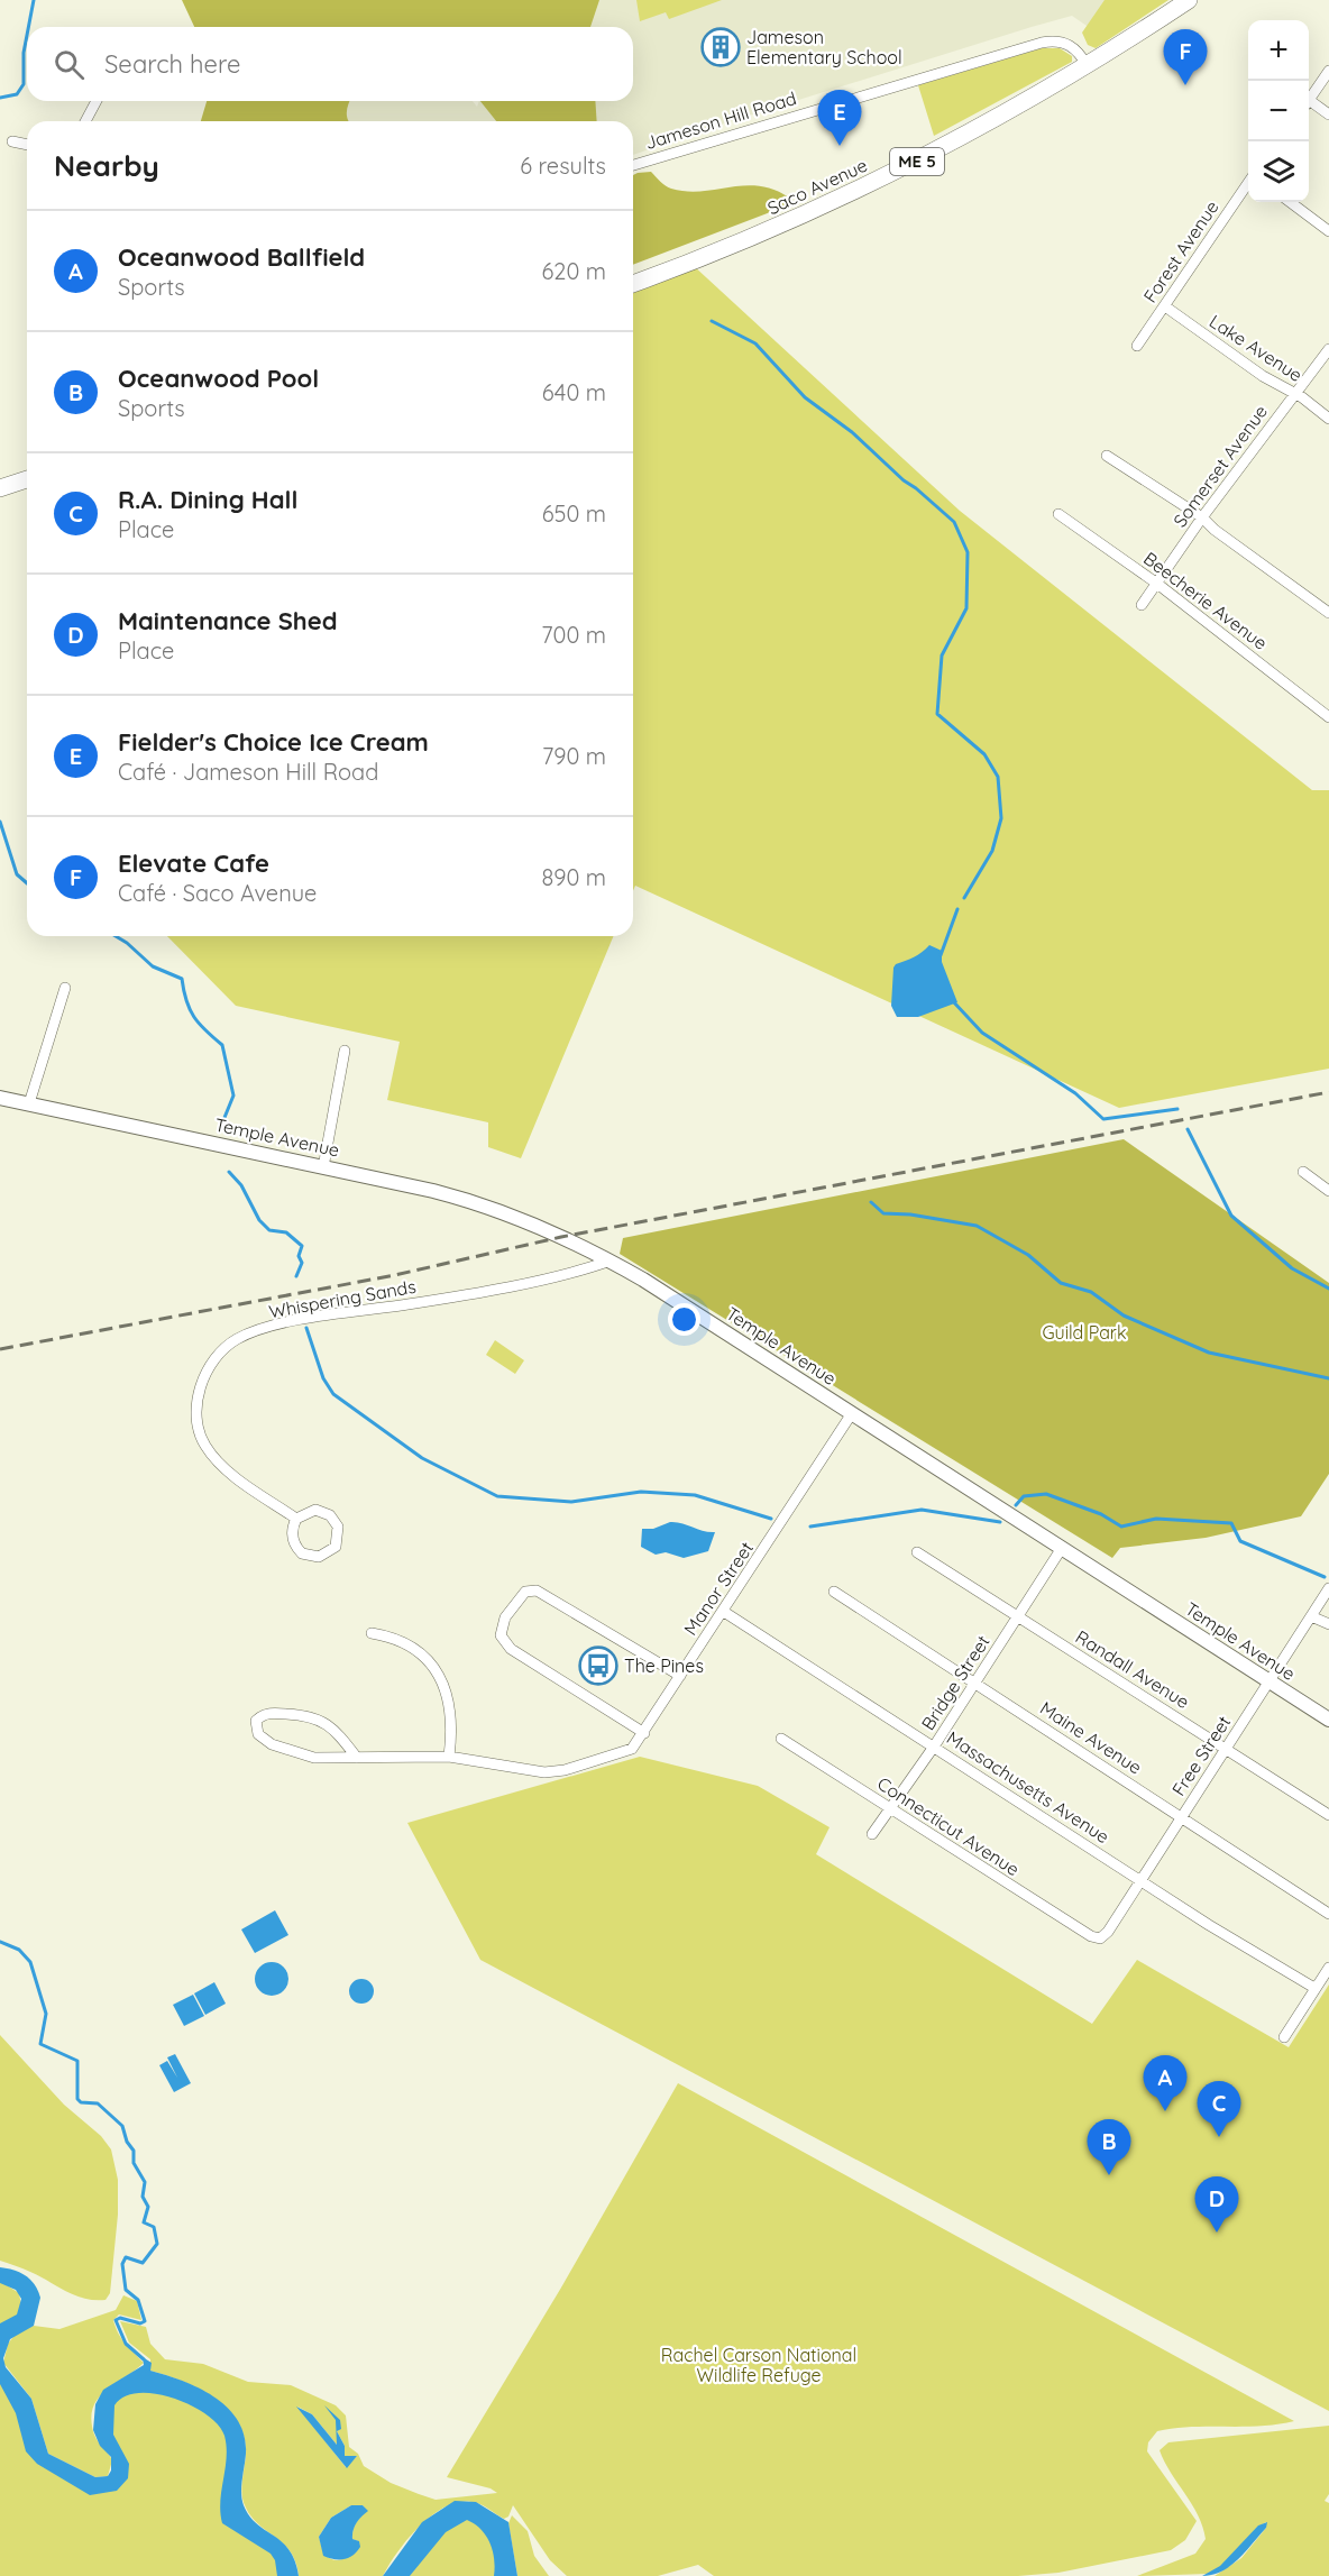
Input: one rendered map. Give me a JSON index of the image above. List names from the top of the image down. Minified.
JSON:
{"streets":{"main road":["ME 5","Saco Avenue"],"street":["Jameson Hill Road","Forest Avenue","Lake Avenue","Somerset Avenue","Beecherie Avenue","Temple Avenue","Whispering Sands","Manor Street","Randall Avenue","Bridge Street","Maine Avenue","Free Street","Massachusetts Avenue","Connecticut Avenue"]},"crossings":[["Jameson Hill Road","Saco Avenue"],["Forest Avenue","Lake Avenue"],["Lake Avenue","Somerset Avenue"],["Somerset Avenue","Beecherie Avenue"],["Temple Avenue","Whispering Sands"],["Temple Avenue","Manor Street"],["Temple Avenue","Bridge Street"],["Temple Avenue","Free Street"],["Manor Street","Massachusetts Avenue"],["Randall Avenue","Bridge Street"],["Randall Avenue","Free Street"],["Bridge Street","Maine Avenue"],["Bridge Street","Massachusetts Avenue"],["Bridge Street","Connecticut Avenue"],["Maine Avenue","Free Street"],["Free Street","Massachusetts Avenue"],["Free Street","Connecticut Avenue"]],"parks":["Guild Park","Rachel Carson National Wildlife Refuge"],"places":{"building":["Jameson Elementary School"],"bus stop":["The Pines"]},"page":{"map_buttons":["+","−"],"search":"Search here","pins":["F","E","A","C","B","D"],"heading":["Nearby","6 results"],"list":[{"mark":"A","name":"Oceanwood Ballfield","note":"Sports","value":"620 m"},{"mark":"B","name":"Oceanwood Pool","note":"Sports","value":"640 m"},{"mark":"C","name":"R.A. Dining Hall","note":"Place","value":"650 m"},{"mark":"D","name":"Maintenance Shed","note":"Place","value":"700 m"},{"mark":"E","name":"Fielder's Choice Ice Cream","note":"Café · Jameson Hill Road","value":"790 m"},{"mark":"F","name":"Elevate Cafe","note":"Café · Saco Avenue","value":"890 m"}]}}
